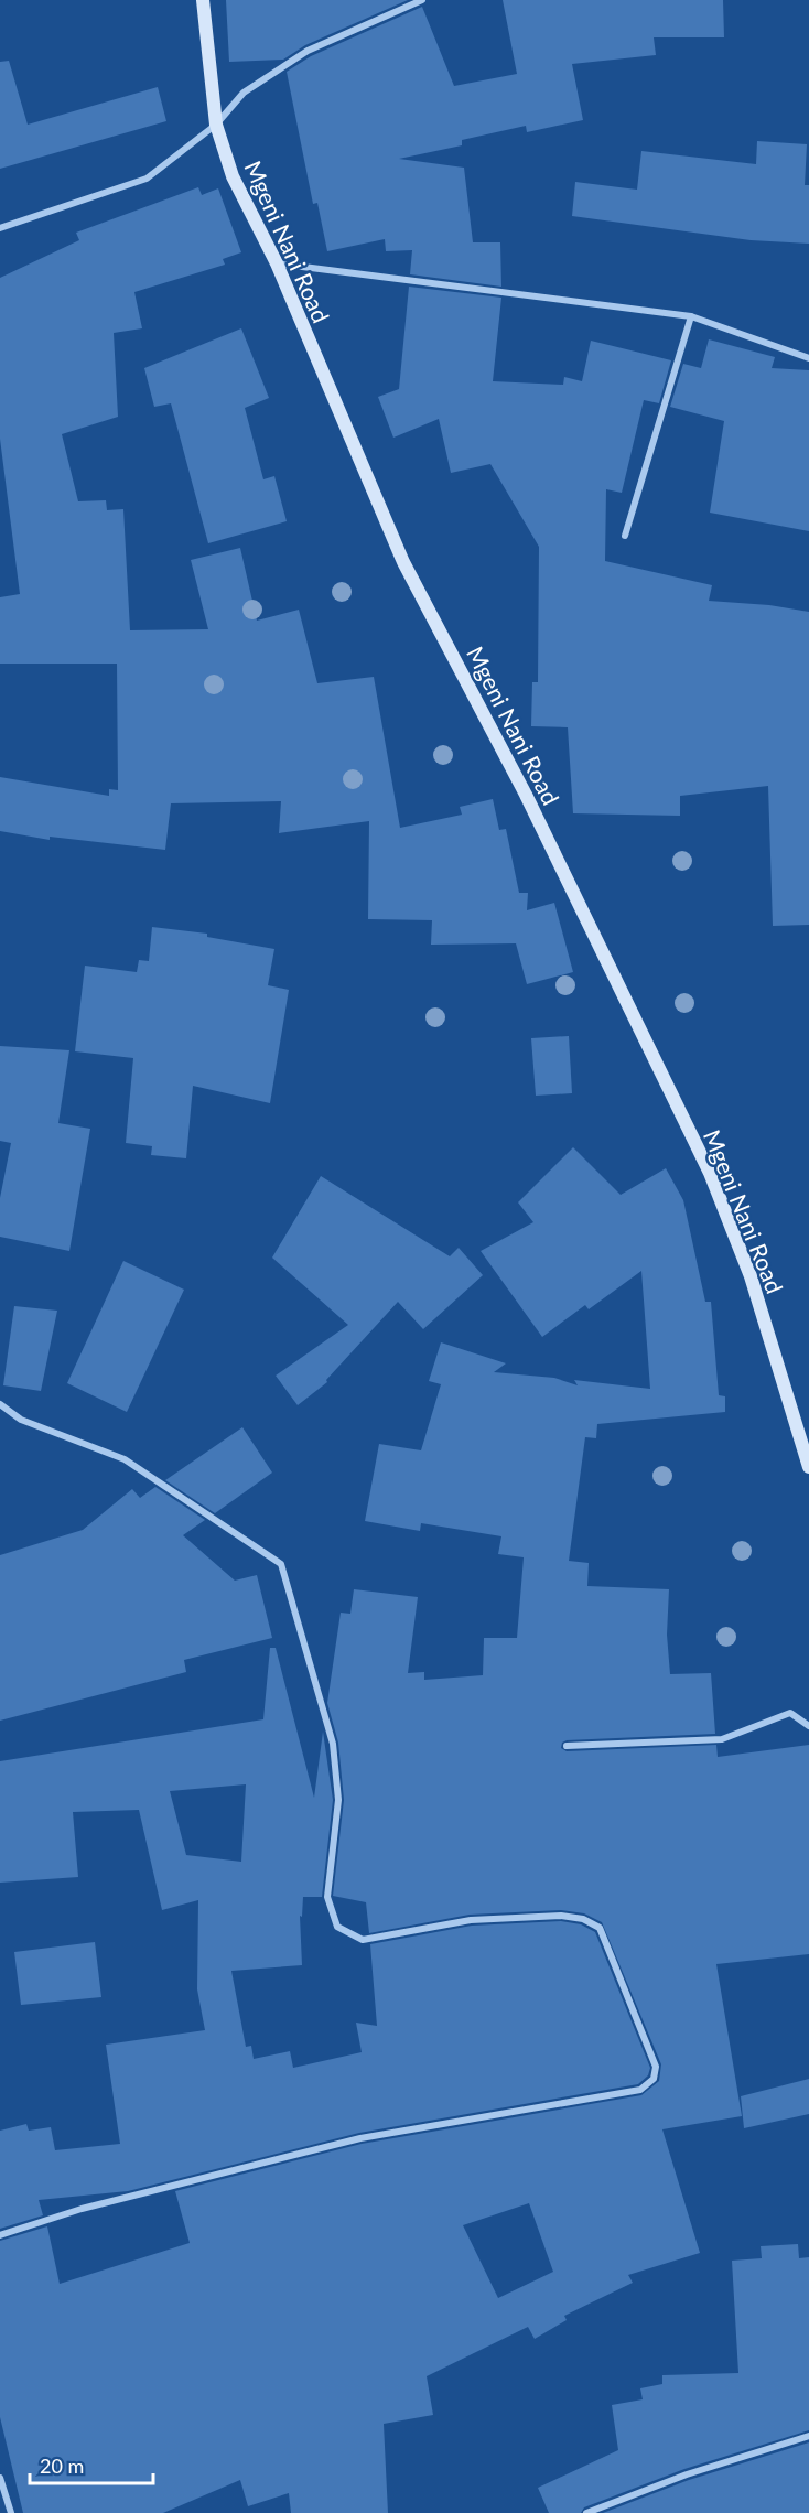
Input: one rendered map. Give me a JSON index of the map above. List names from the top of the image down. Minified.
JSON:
{"streets":{"street":["Mgeni Nani Road"]},"scale_bar":"20 m"}
